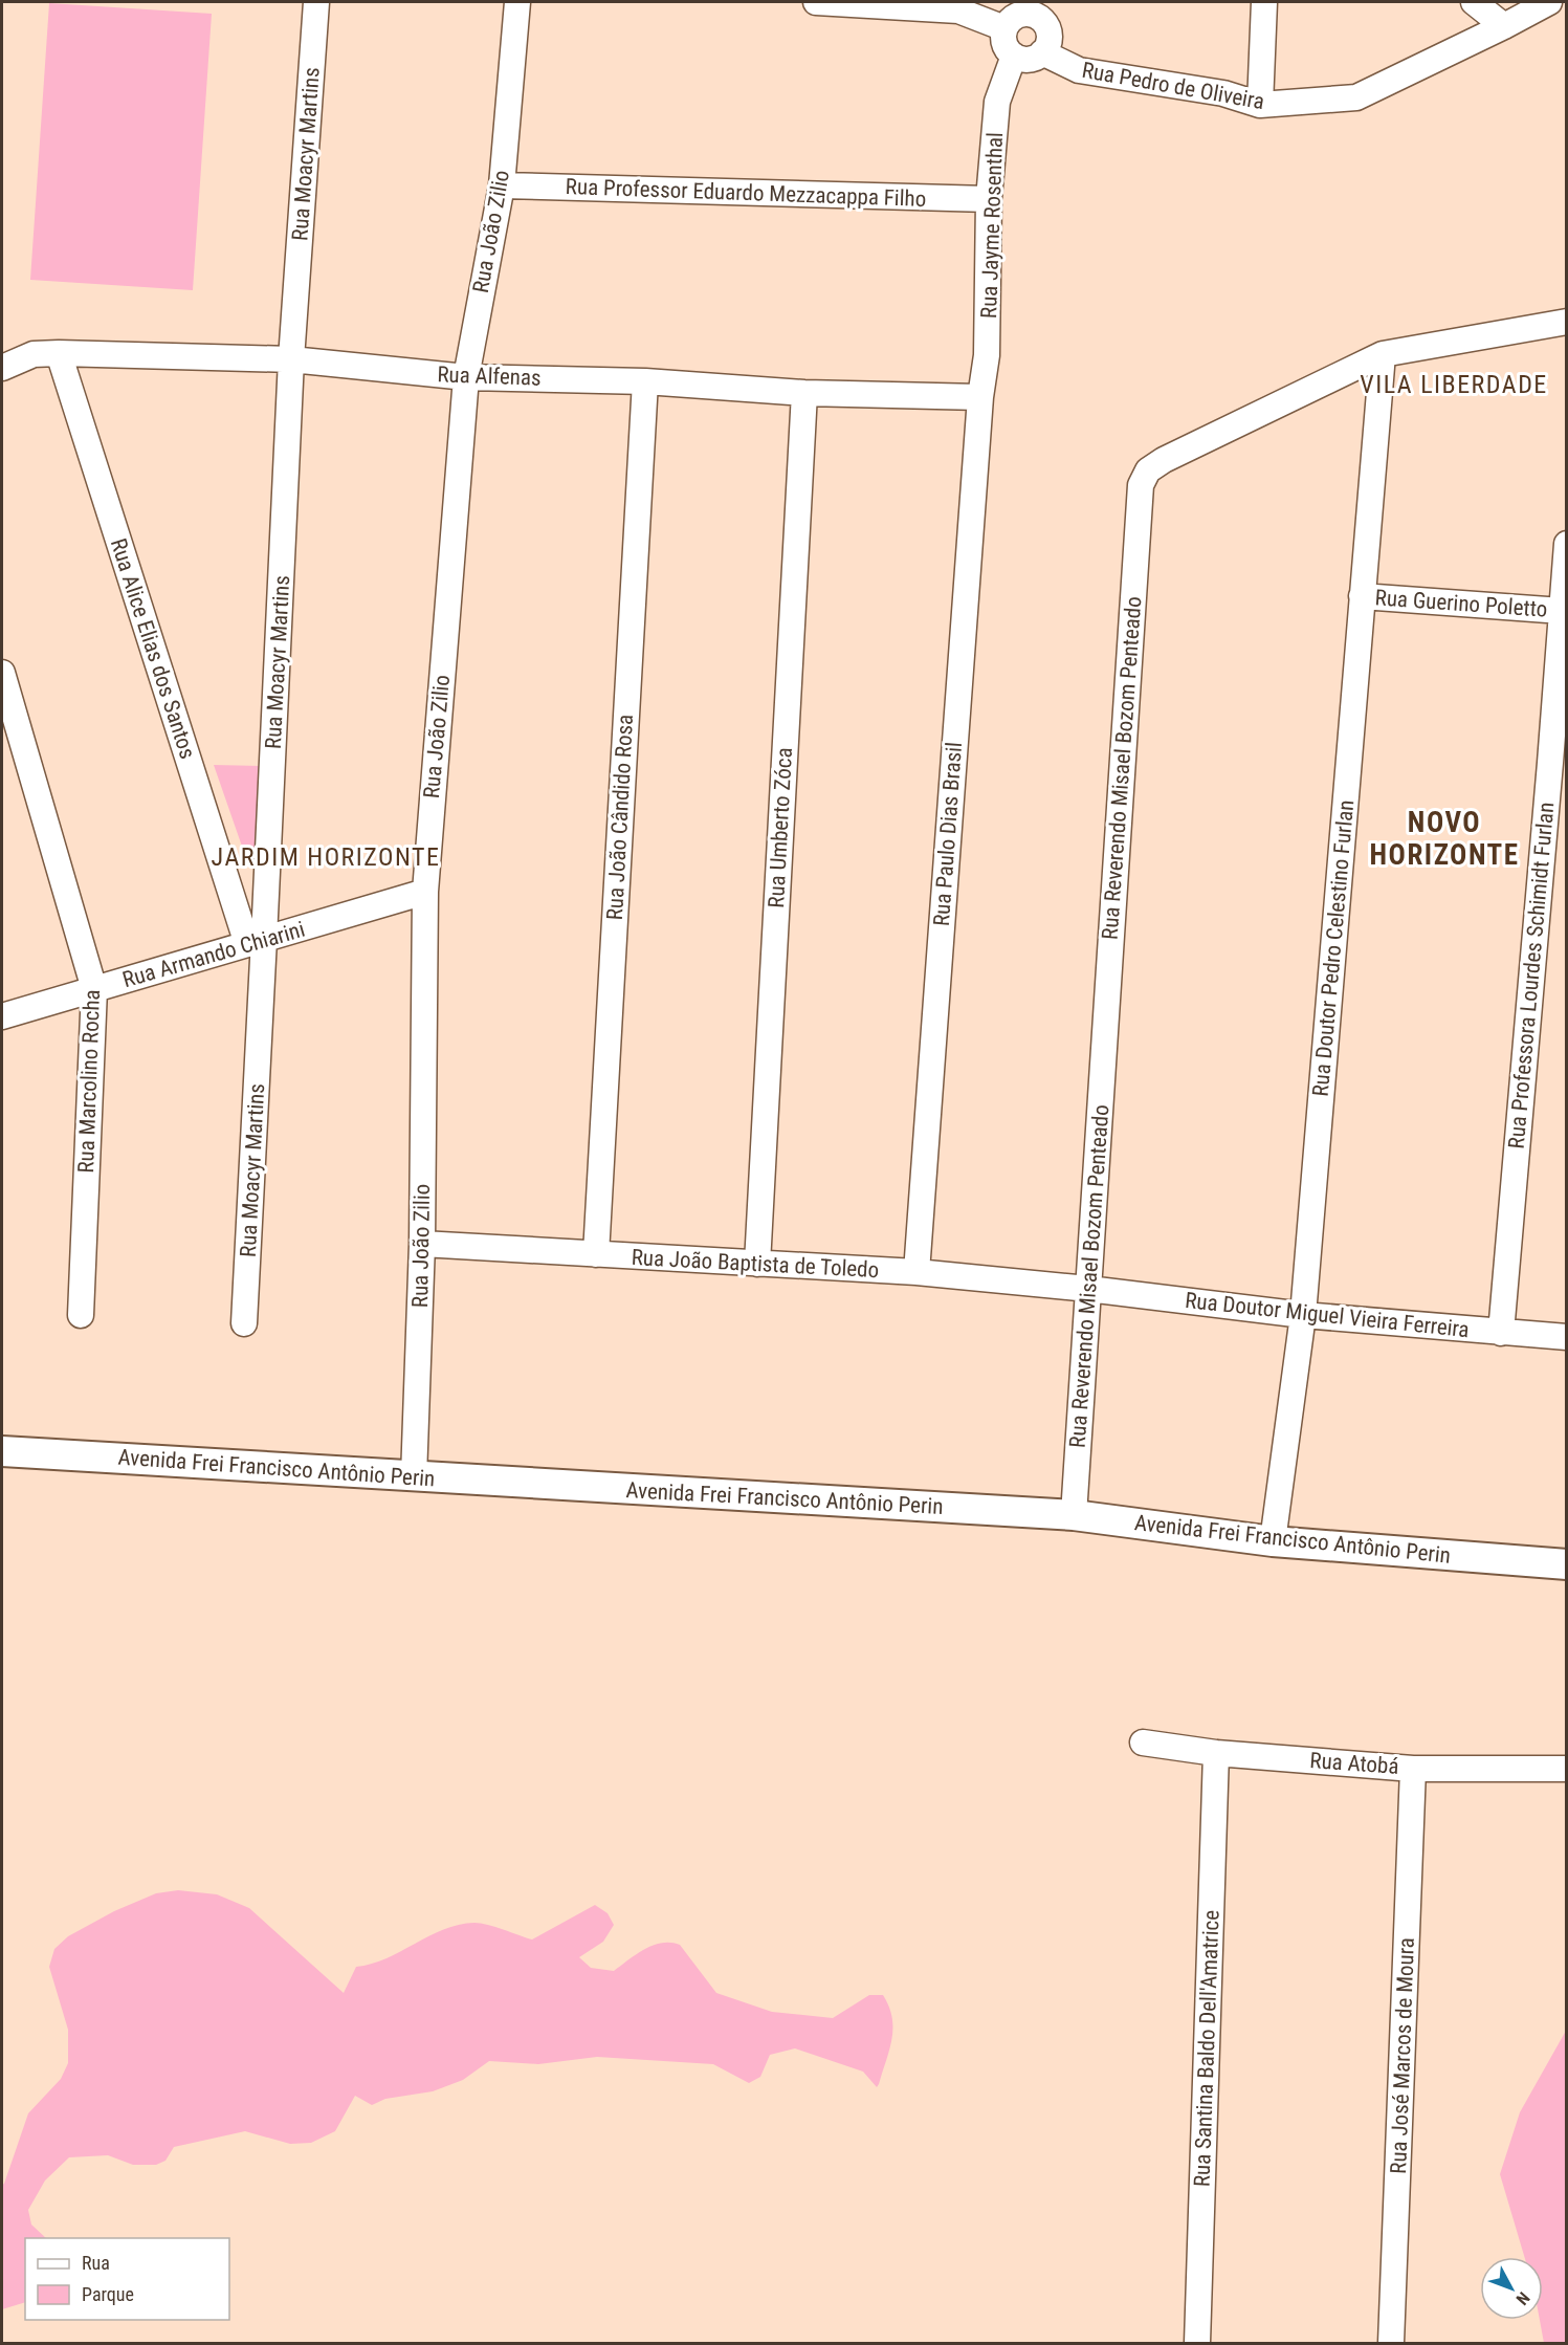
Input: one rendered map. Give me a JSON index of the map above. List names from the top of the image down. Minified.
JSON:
{"streets":{"street":["Rua Pedro de Oliveira","Rua Moacyr Martins","Rua Professor Eduardo Mezzacappa Filho","Rua Jayme Rosenthal","Rua João Zilio","Rua Alfenas","Rua Guerino Poletto","Rua Alice Elias dos Santos","Rua Reverendo Misael Bozom Penteado","Rua João Cândido Rosa","Rua Umberto Zóca","Rua Paulo Dias Brasil","Rua Doutor Pedro Celestino Furlan","Rua Armando Chiarini","Rua Professora Lourdes Schimidt Furlan","Rua Marcolino Rocha","Rua João Baptista de Toledo","Rua Doutor Miguel Vieira Ferreira","Avenida Frei Francisco Antônio Perin","Rua Atobá","Rua Santina Baldo Dell'Amatrice","Rua José Marcos de Moura"]},"crossings":[["Rua Pedro de Oliveira","Rua Jayme Rosenthal"],["Rua Moacyr Martins","Rua Alfenas"],["Rua Moacyr Martins","Rua Alice Elias dos Santos"],["Rua Moacyr Martins","Rua Armando Chiarini"],["Rua Professor Eduardo Mezzacappa Filho","Rua Jayme Rosenthal"],["Rua Professor Eduardo Mezzacappa Filho","Rua João Zilio"],["Rua Jayme Rosenthal","Rua Alfenas"],["Rua Jayme Rosenthal","Rua Paulo Dias Brasil"],["Rua João Zilio","Rua Alfenas"],["Rua João Zilio","Rua Armando Chiarini"],["Rua João Zilio","Rua João Baptista de Toledo"],["Rua João Zilio","Avenida Frei Francisco Antônio Perin"],["Rua Alfenas","Rua Alice Elias dos Santos"],["Rua Alfenas","Rua João Cândido Rosa"],["Rua Alfenas","Rua Umberto Zóca"],["Rua Alfenas","Rua Paulo Dias Brasil"],["Rua Guerino Poletto","Rua Doutor Pedro Celestino Furlan"],["Rua Guerino Poletto","Rua Professora Lourdes Schimidt Furlan"],["Rua Alice Elias dos Santos","Rua Armando Chiarini"],["Rua Reverendo Misael Bozom Penteado","Rua Doutor Pedro Celestino Furlan"],["Rua Reverendo Misael Bozom Penteado","Rua João Baptista de Toledo"],["Rua Reverendo Misael Bozom Penteado","Rua Doutor Miguel Vieira Ferreira"],["Rua Reverendo Misael Bozom Penteado","Avenida Frei Francisco Antônio Perin"],["Rua João Cândido Rosa","Rua João Baptista de Toledo"],["Rua Umberto Zóca","Rua João Baptista de Toledo"],["Rua Paulo Dias Brasil","Rua João Baptista de Toledo"],["Rua Doutor Pedro Celestino Furlan","Rua Doutor Miguel Vieira Ferreira"],["Rua Doutor Pedro Celestino Furlan","Avenida Frei Francisco Antônio Perin"],["Rua Armando Chiarini","Rua Marcolino Rocha"],["Rua Professora Lourdes Schimidt Furlan","Rua Doutor Miguel Vieira Ferreira"],["Rua João Baptista de Toledo","Rua Doutor Miguel Vieira Ferreira"],["Rua Atobá","Rua Santina Baldo Dell'Amatrice"],["Rua Atobá","Rua José Marcos de Moura"]],"districts":["VILA LIBERDADE","NOVO HORIZONTE","JARDIM HORIZONTE"],"legend":["Rua","Parque"],"north":"bottom right"}
